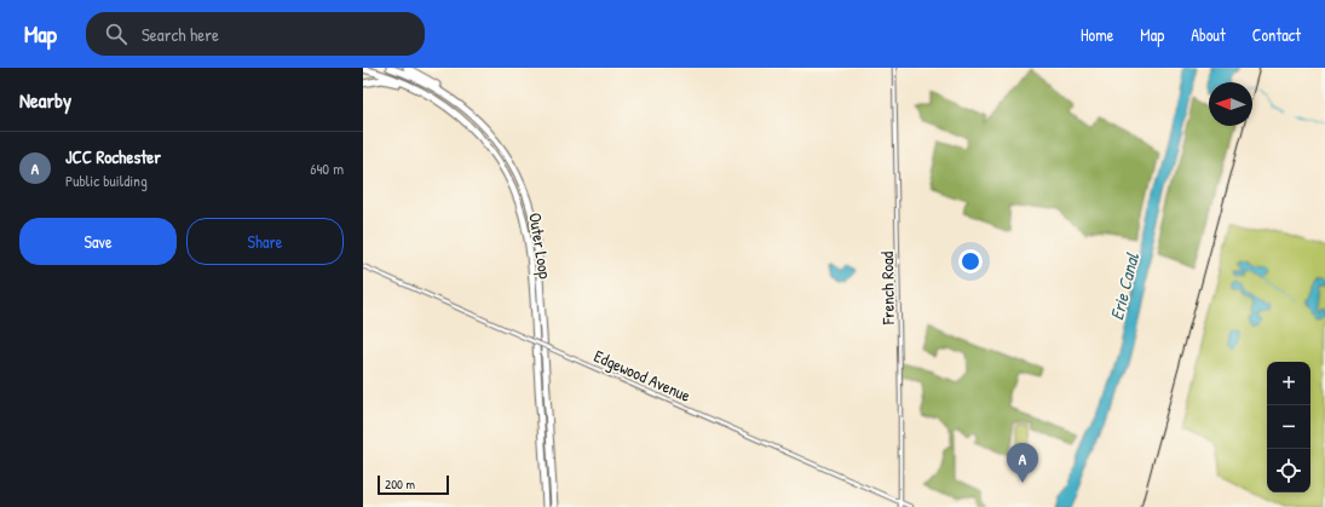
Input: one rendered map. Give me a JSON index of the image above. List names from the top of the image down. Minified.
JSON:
{"streets":{"highway":["Outer Loop"],"street":["French Road","Edgewood Avenue"]},"crossings":[["French Road","Edgewood Avenue"]],"water":["Erie Canal"],"scale_bar":"200 m","north":"left","page":{"header":"Map","search":"Search here","nav":["Home","Map","About","Contact"],"heading":"Nearby","list":[{"mark":"A","name":"JCC Rochester","note":"Public building","value":"640 m"}],"buttons":["Save","Share"],"map_buttons":["+","−"],"pins":"A","scale":"200 m"}}
